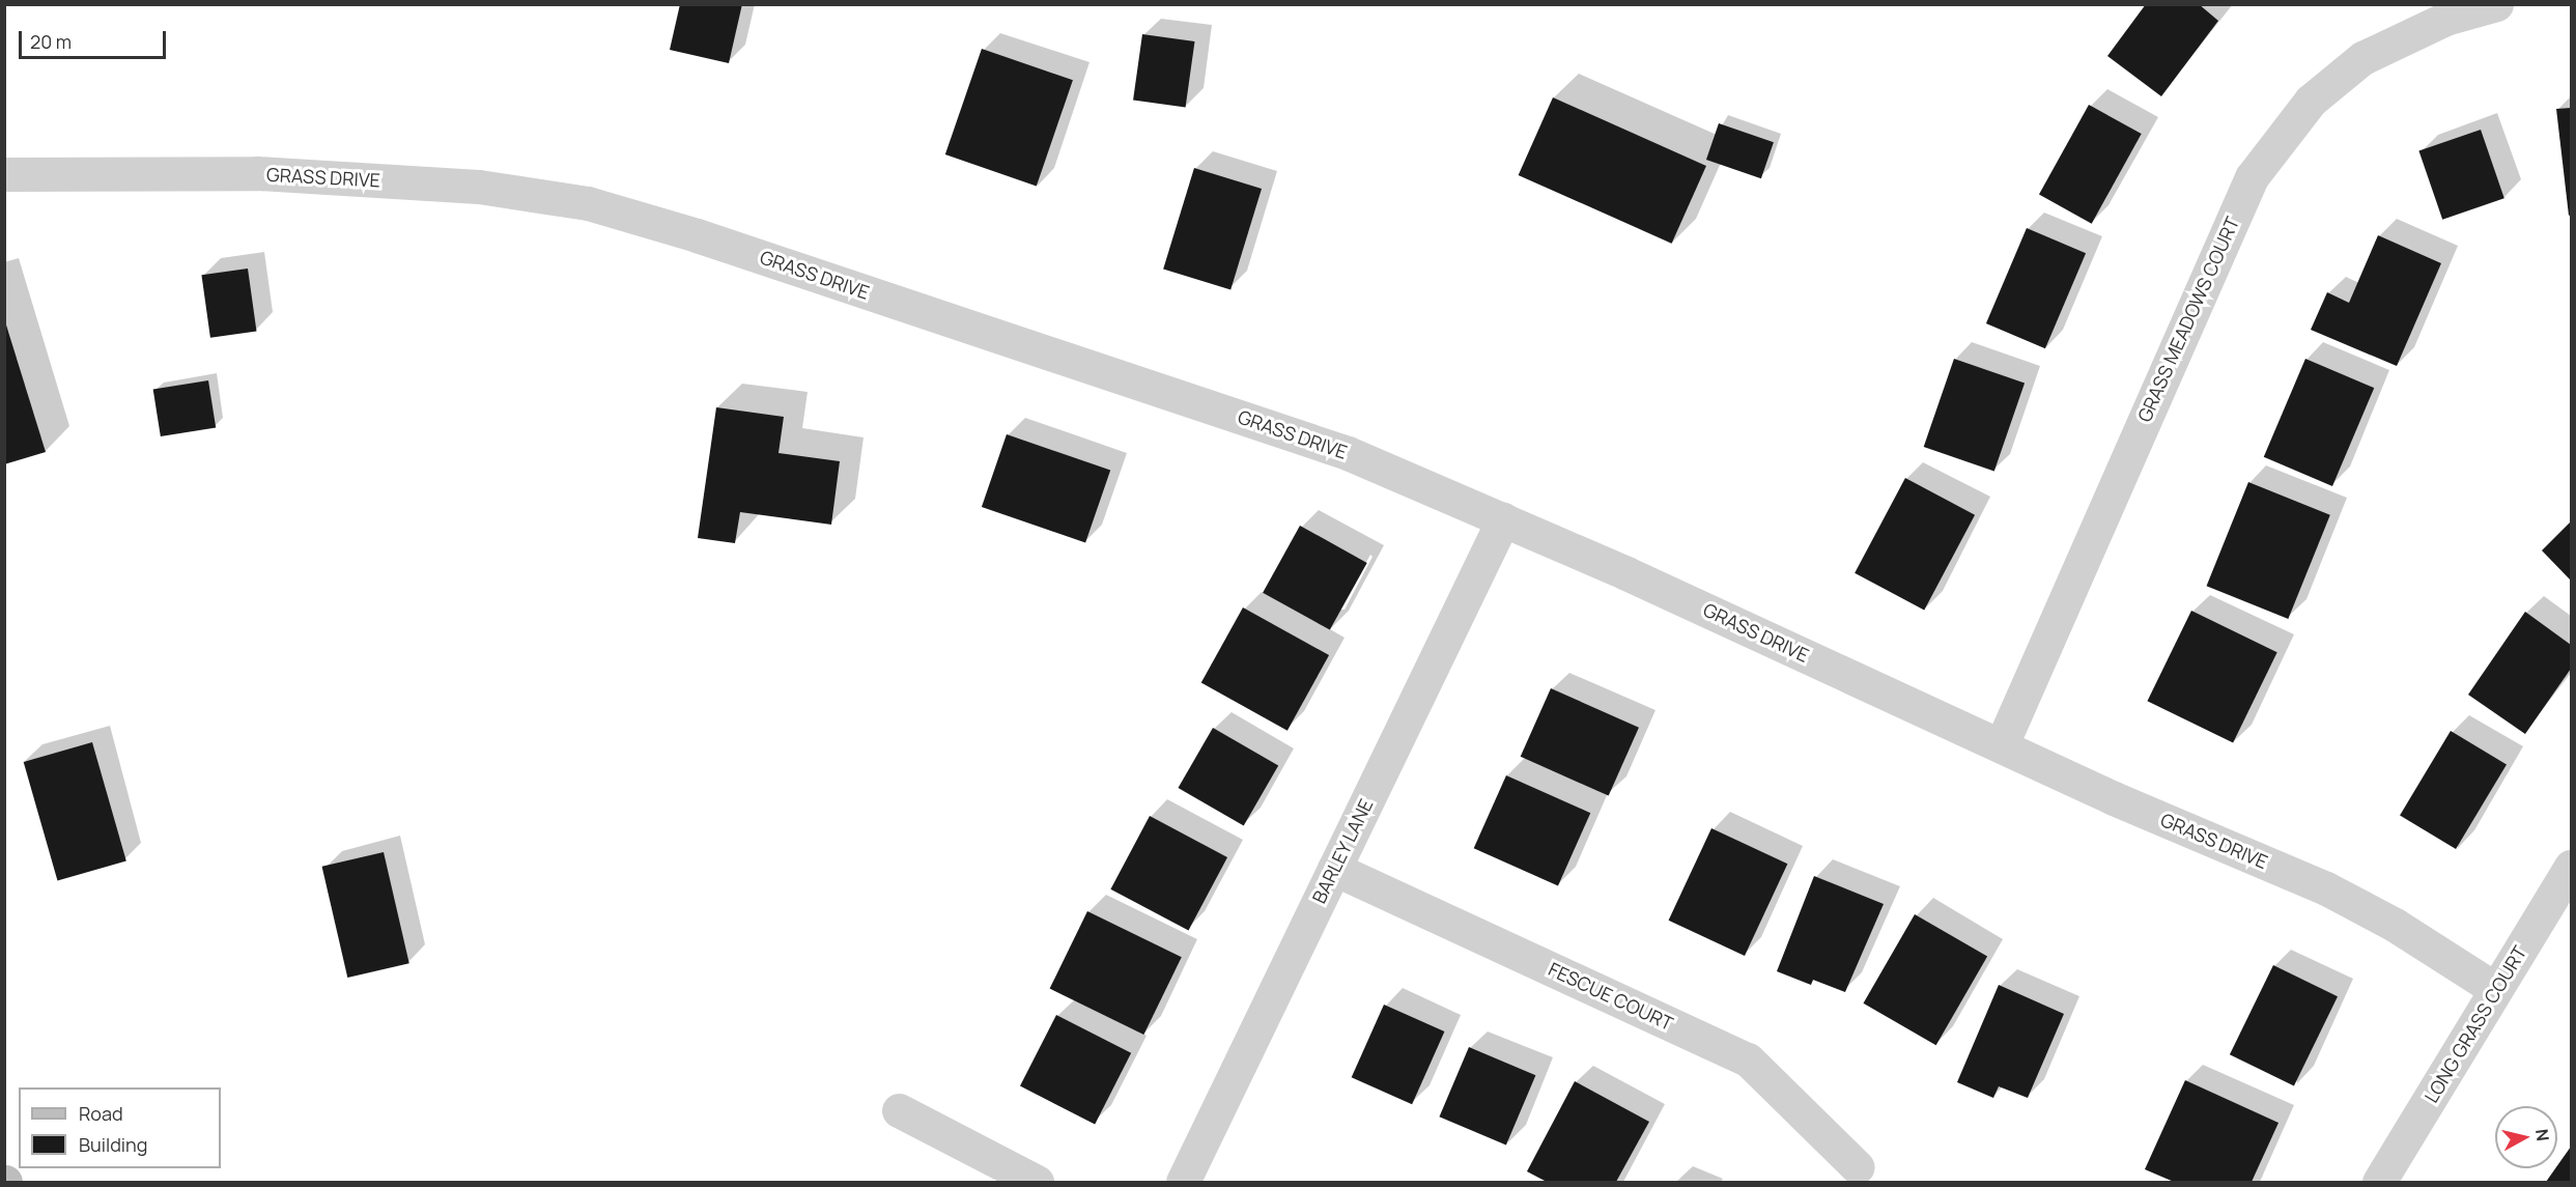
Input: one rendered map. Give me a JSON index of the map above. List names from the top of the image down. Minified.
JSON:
{"streets":{"street":["GRASS DRIVE","GRASS MEADOWS COURT","BARLEY LANE","FESCUE COURT","LONG GRASS COURT"]},"crossings":[["GRASS DRIVE","GRASS MEADOWS COURT"],["GRASS DRIVE","BARLEY LANE"],["GRASS DRIVE","LONG GRASS COURT"],["BARLEY LANE","FESCUE COURT"]],"legend":["Road","Building"],"scale_bar":"20 m","north":"right"}
